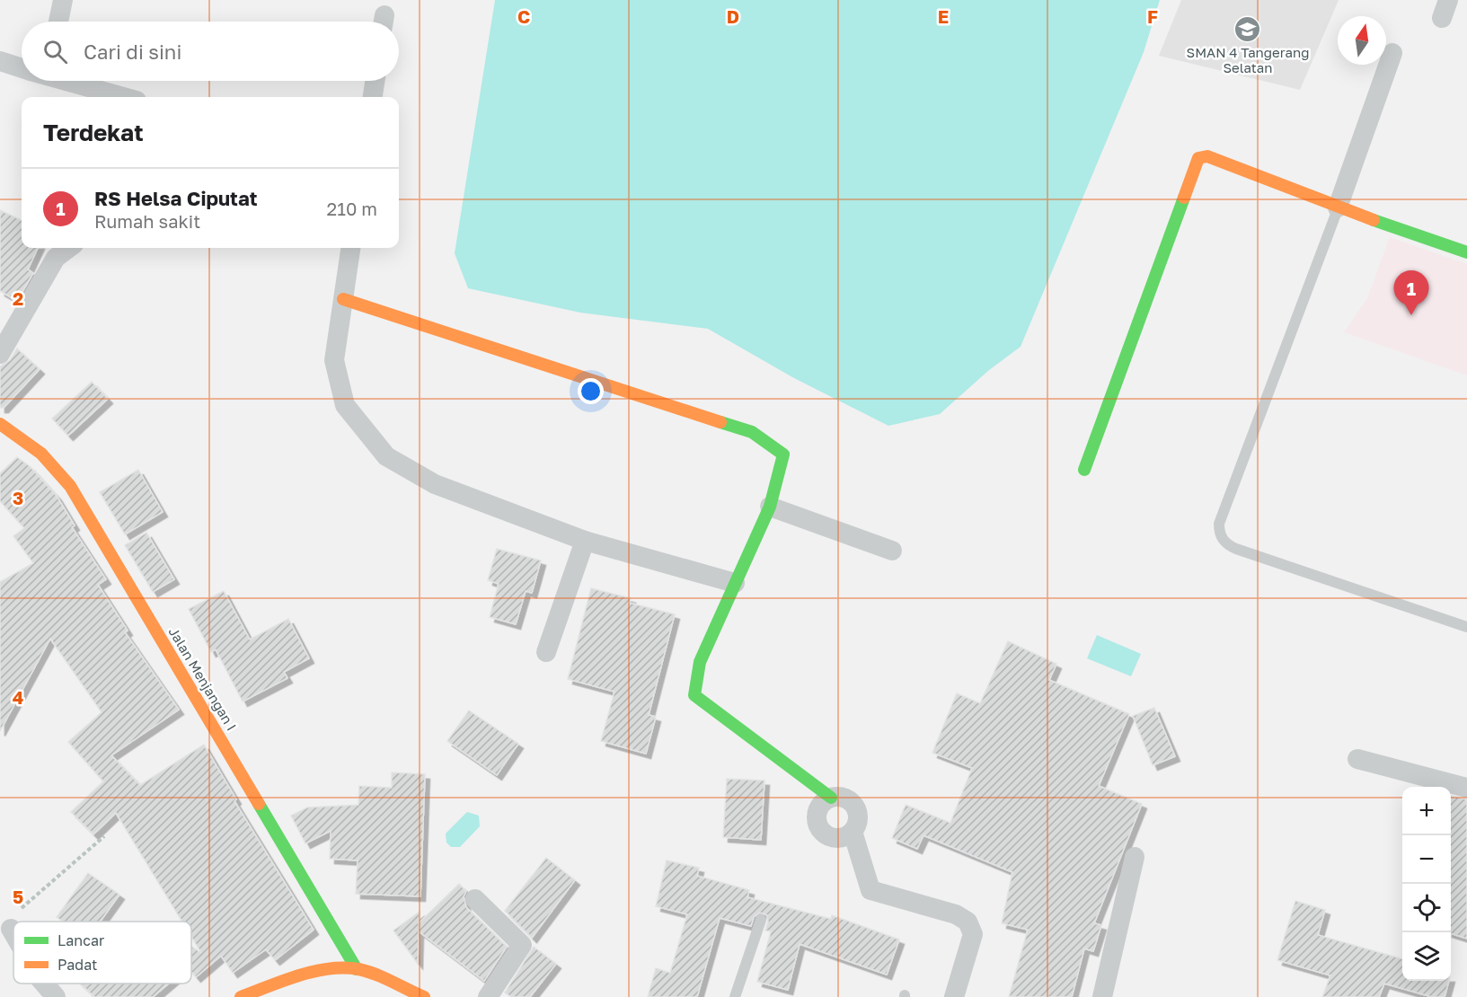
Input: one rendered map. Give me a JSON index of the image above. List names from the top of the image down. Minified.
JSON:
{"streets":{"street":["Jalan Menjangan I"]},"places":{"school or university":["SMAN 4 Tangerang Selatan"]},"legend":["Lancar","Padat"],"north":"top","page":{"search":"Cari di sini","heading":"Terdekat","list":[{"mark":"1","name":"RS Helsa Ciputat","note":"Rumah sakit","value":"210 m"}],"pins":"1","map_buttons":["+","−"]},"grid":{"columns":["C","D","E","F"],"rows":["2","3","4","5"]}}
